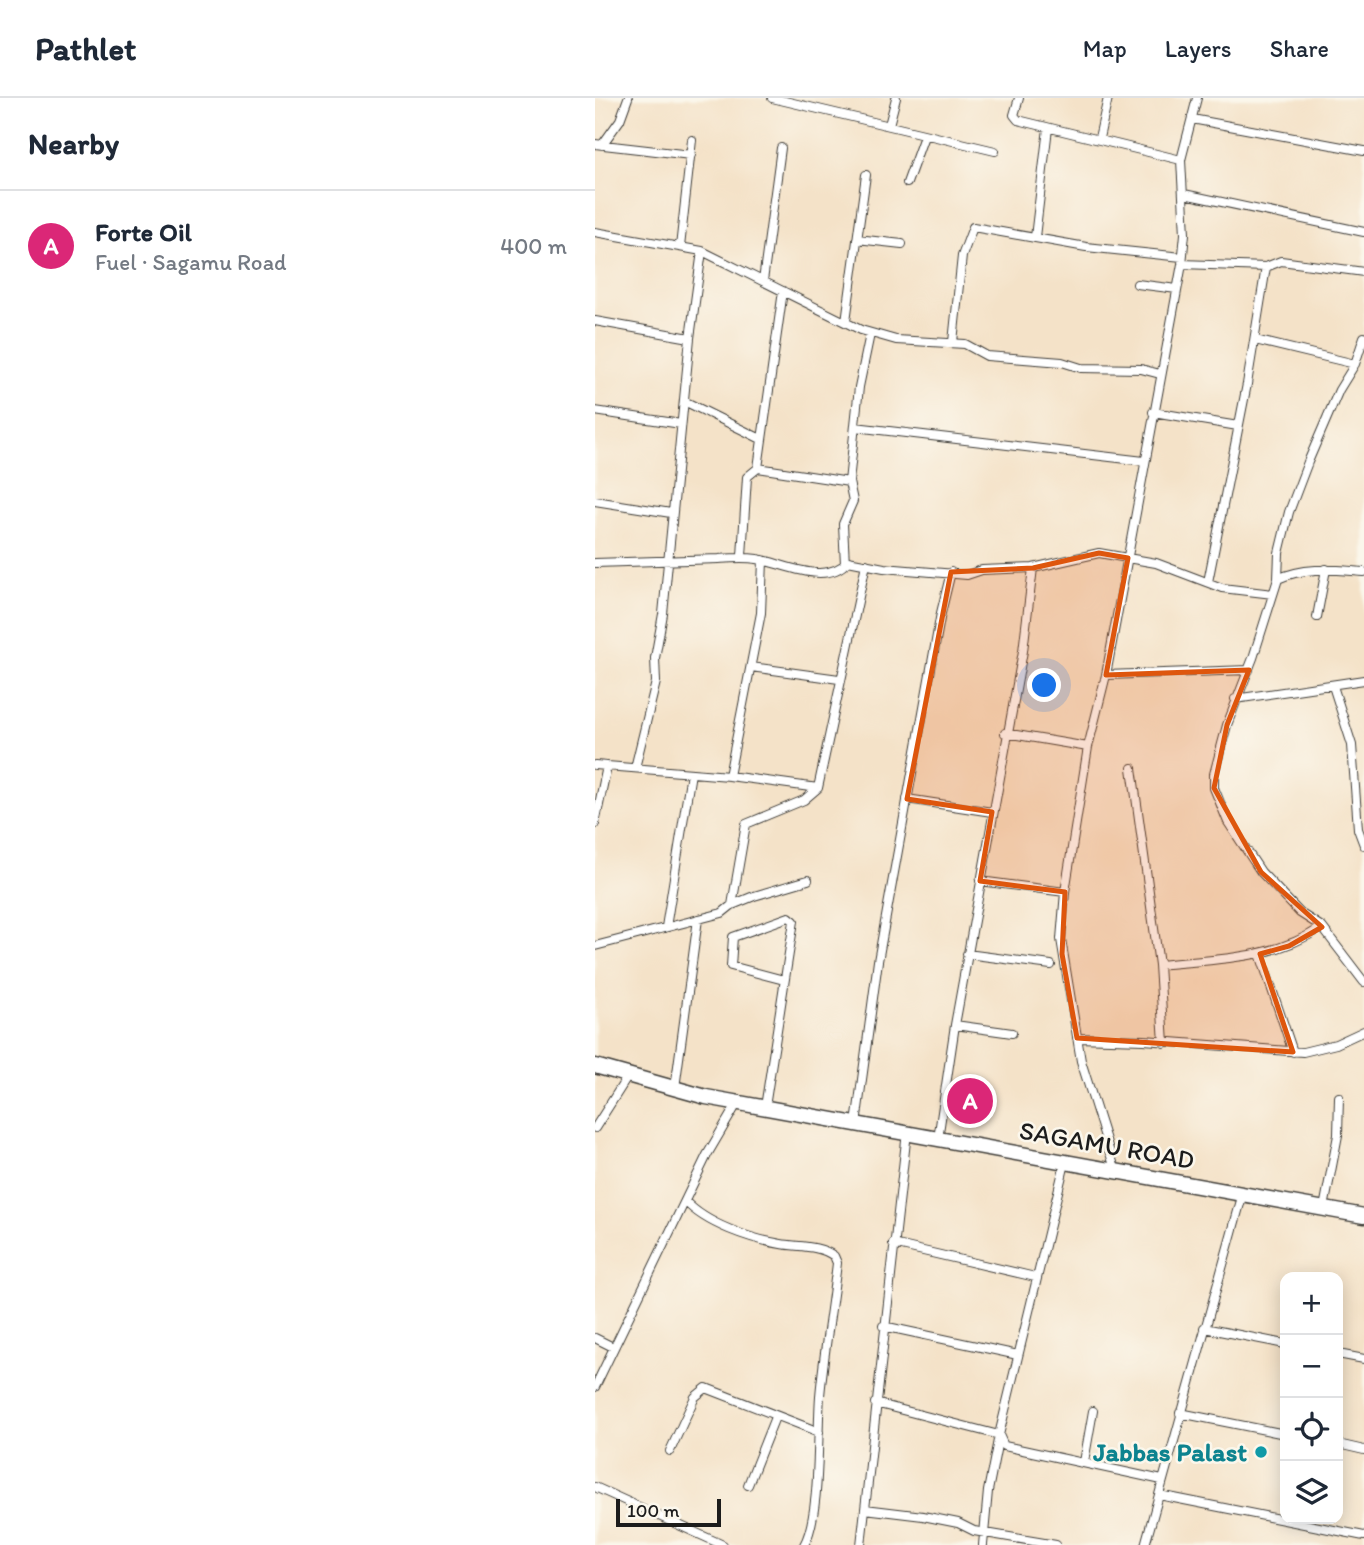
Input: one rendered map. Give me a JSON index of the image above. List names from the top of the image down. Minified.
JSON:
{"streets":{"highway":["SAGAMU ROAD"]},"places":["Jabbas Palast"],"scale_bar":"100 m","page":{"header":"Pathlet","nav":["Map","Layers","Share"],"heading":"Nearby","list":[{"mark":"A","name":"Forte Oil","note":"Fuel · Sagamu Road","value":"400 m"}],"pins":"A","map_buttons":["+","−"],"scale":"100 m"}}
